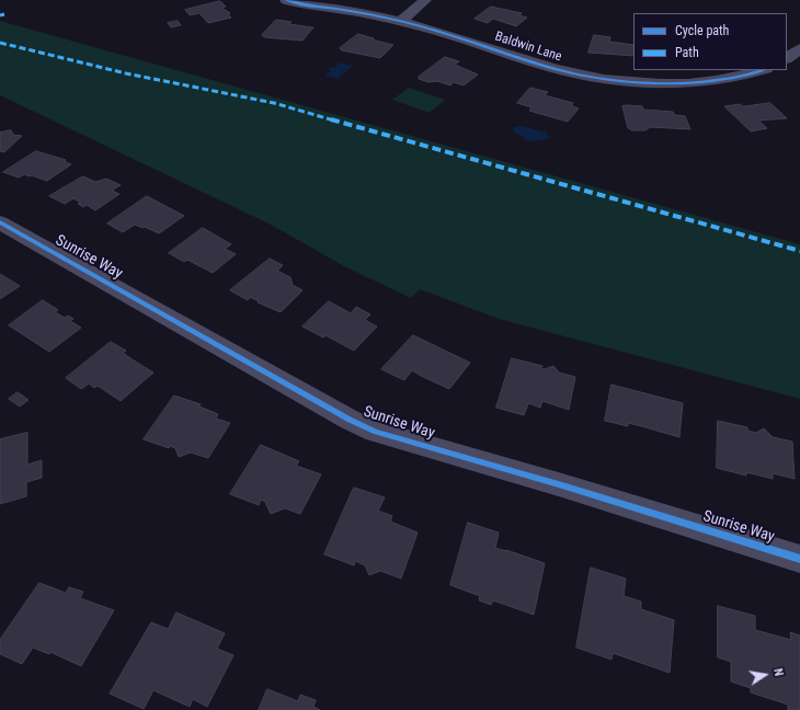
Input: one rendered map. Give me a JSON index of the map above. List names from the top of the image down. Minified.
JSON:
{"streets":{"street":["Baldwin Lane","Sunrise Way"]},"legend":["Cycle path","Path"],"north":"right"}
